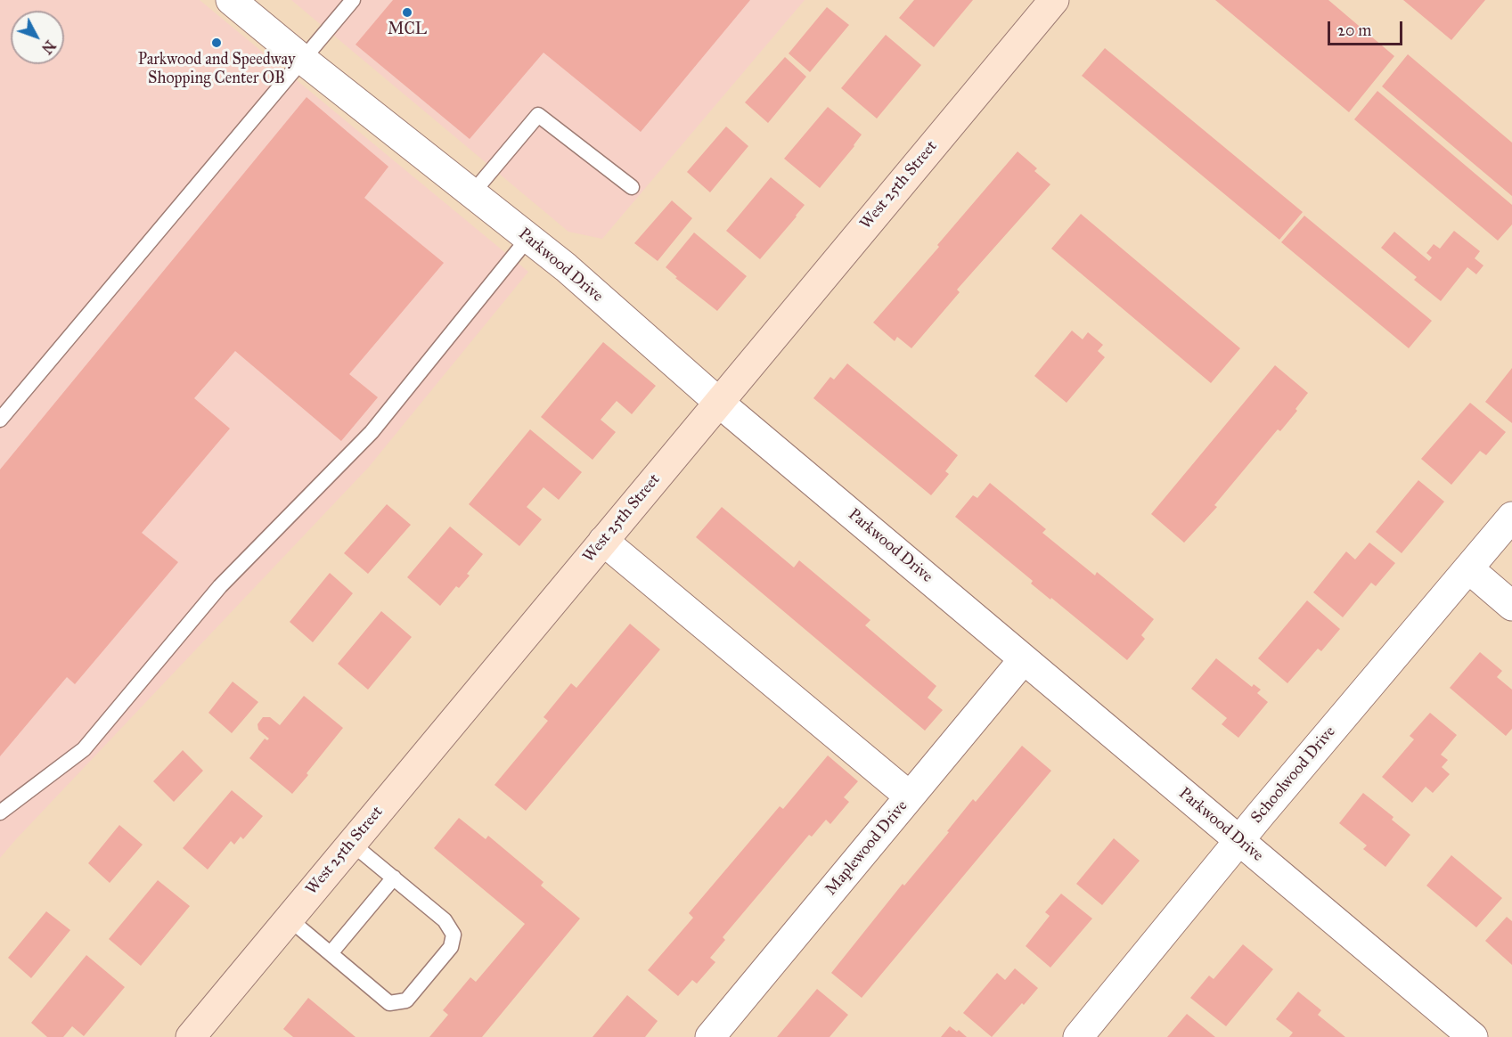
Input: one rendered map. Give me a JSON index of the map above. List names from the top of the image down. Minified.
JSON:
{"streets":{"street":["West 25th Street","Parkwood Drive","Schoolwood Drive","Maplewood Drive"]},"crossings":[["West 25th Street","Parkwood Drive"],["Parkwood Drive","Schoolwood Drive"],["Parkwood Drive","Maplewood Drive"]],"places":["MCL","Parkwood and Speedway Shopping Center OB"],"scale_bar":"20 m","north":"bottom right"}
